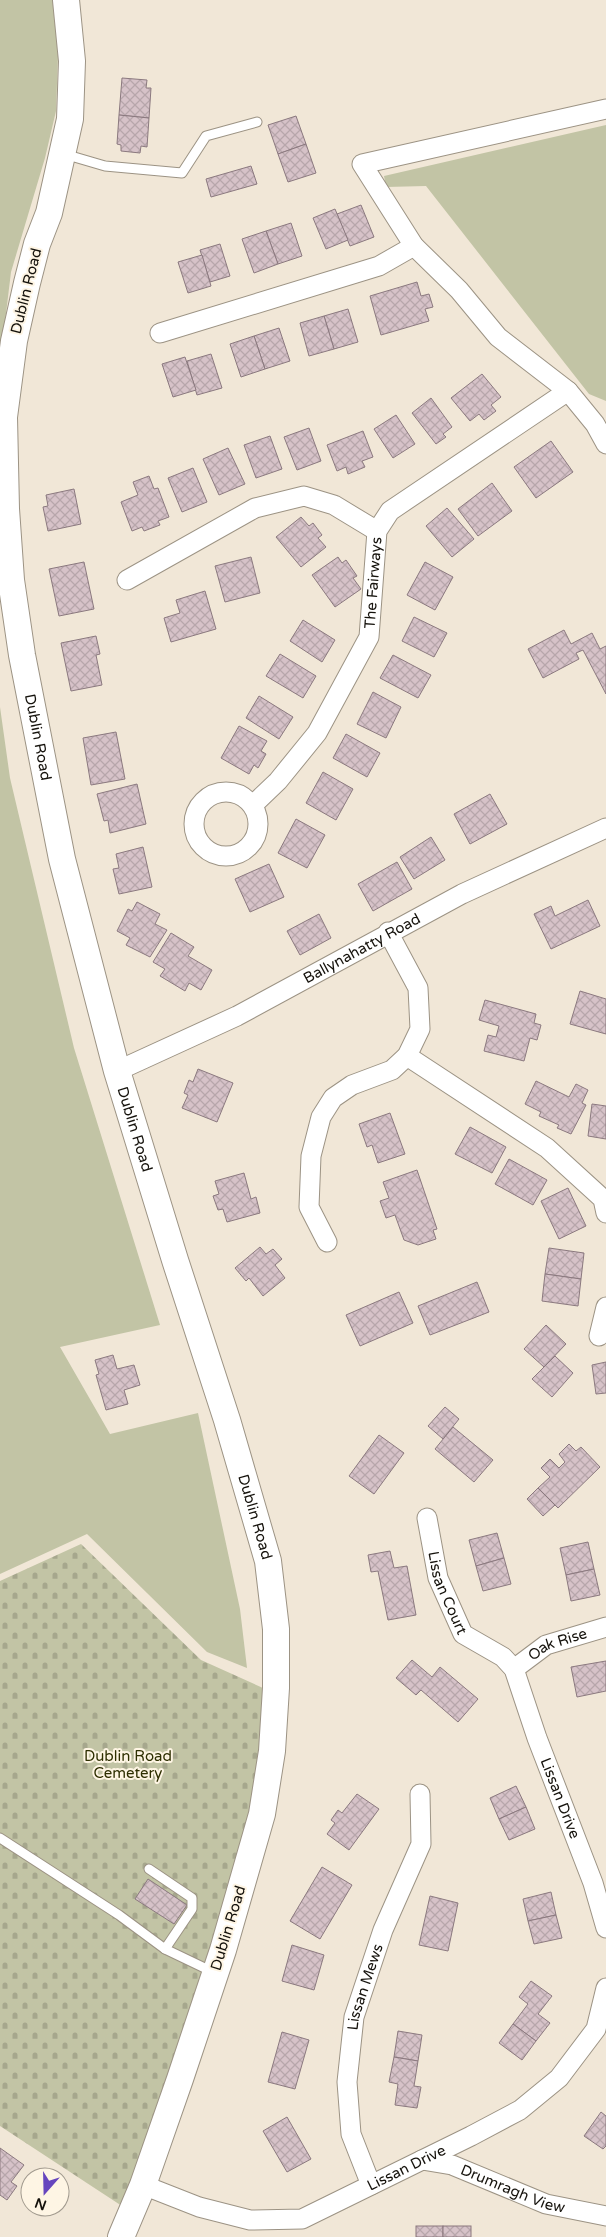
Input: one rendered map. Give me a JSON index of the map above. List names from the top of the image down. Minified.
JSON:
{"streets":{"street":["Dublin Road","The Fairways","Ballynahatty Road","Lissan Court","Oak Rise","Lissan Drive","Lissan Mews","Drumragh View"]},"crossings":[["Dublin Road","Ballynahatty Road"],["Dublin Road","Lissan Drive"],["Lissan Court","Oak Rise"],["Lissan Court","Lissan Drive"],["Oak Rise","Lissan Drive"],["Lissan Drive","Lissan Mews"],["Lissan Drive","Drumragh View"]],"parks":["Dublin Road Cemetery"],"north":"bottom"}
